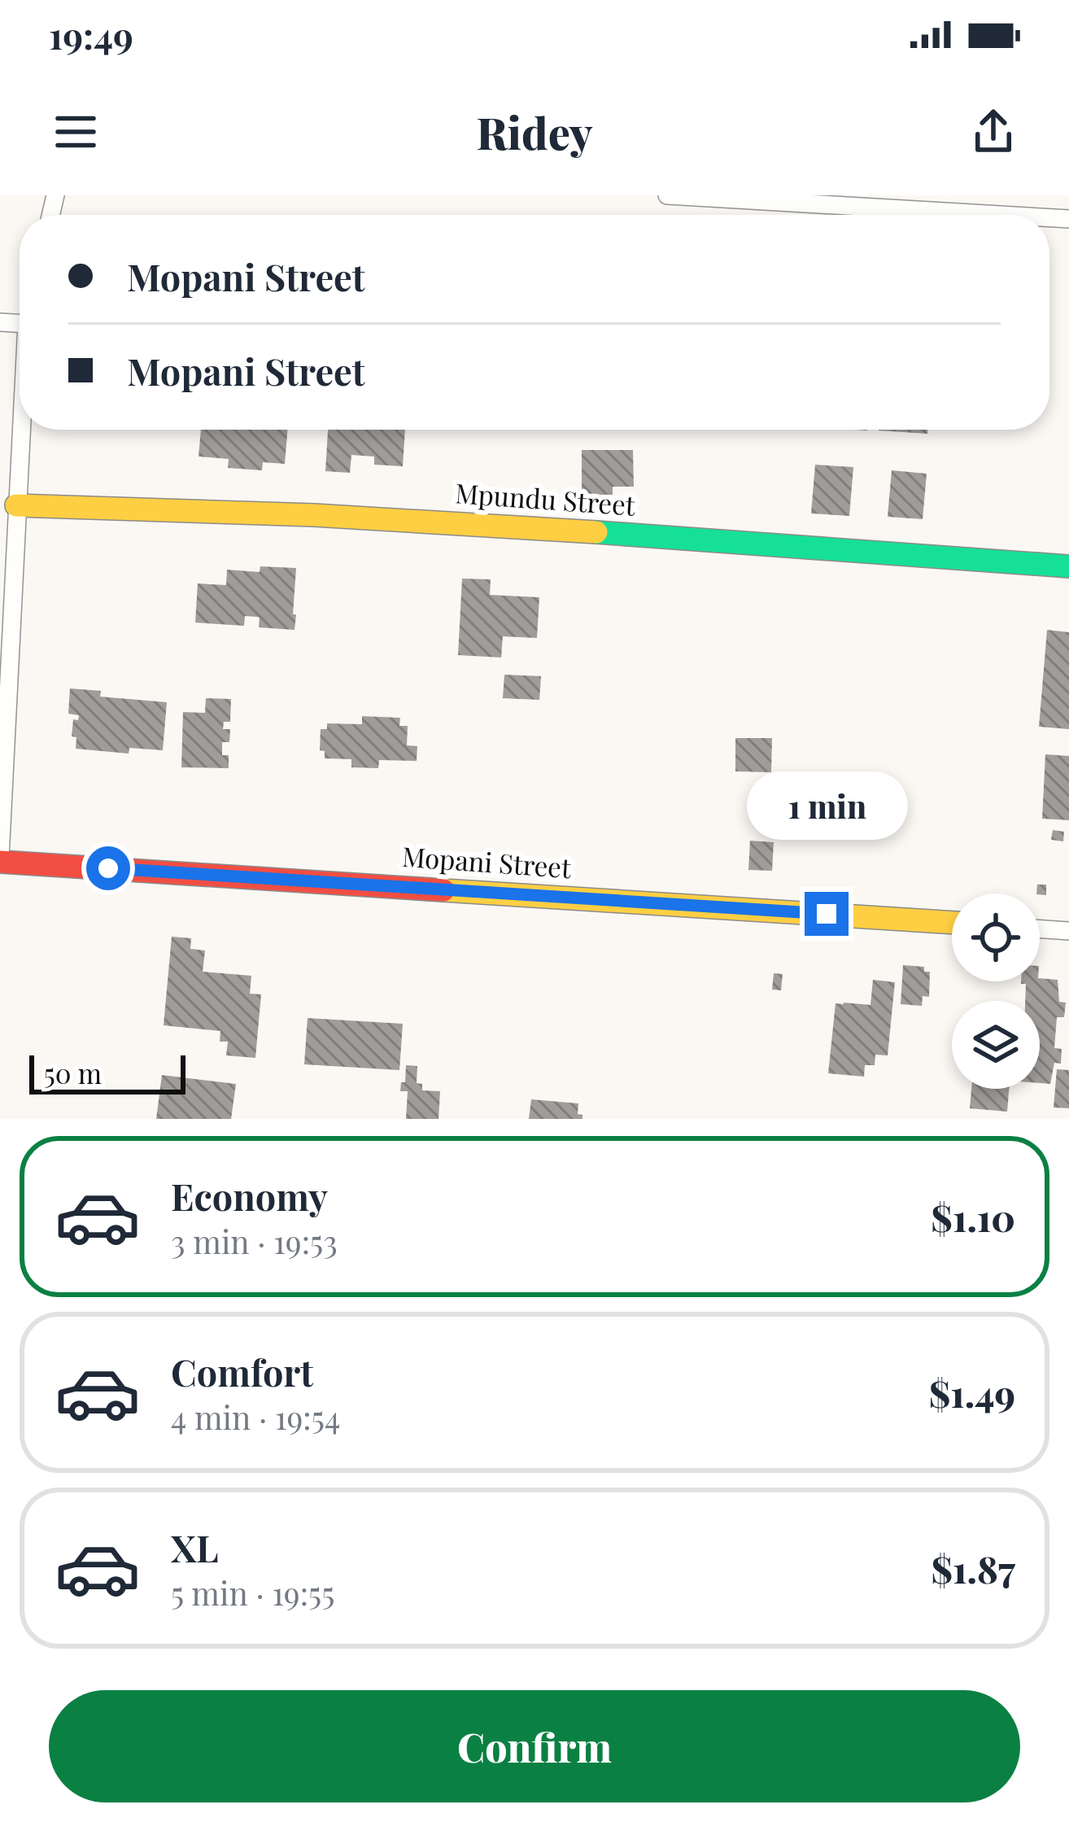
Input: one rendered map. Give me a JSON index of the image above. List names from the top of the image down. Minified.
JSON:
{"streets":{"street":["Mpundu Street","Mopani Street"]},"scale_bar":"50 m","page":{"status":"19:49","header":"Ridey","banner":["Mopani Street","Mopani Street"],"bubble":"1 min","scale":"50 m","list":[{"name":"Economy","note":"3 min · 19:53","value":"$1.10"},{"name":"Comfort","note":"4 min · 19:54","value":"$1.49"},{"name":"XL","note":"5 min · 19:55","value":"$1.87"}],"buttons":"Confirm"}}
